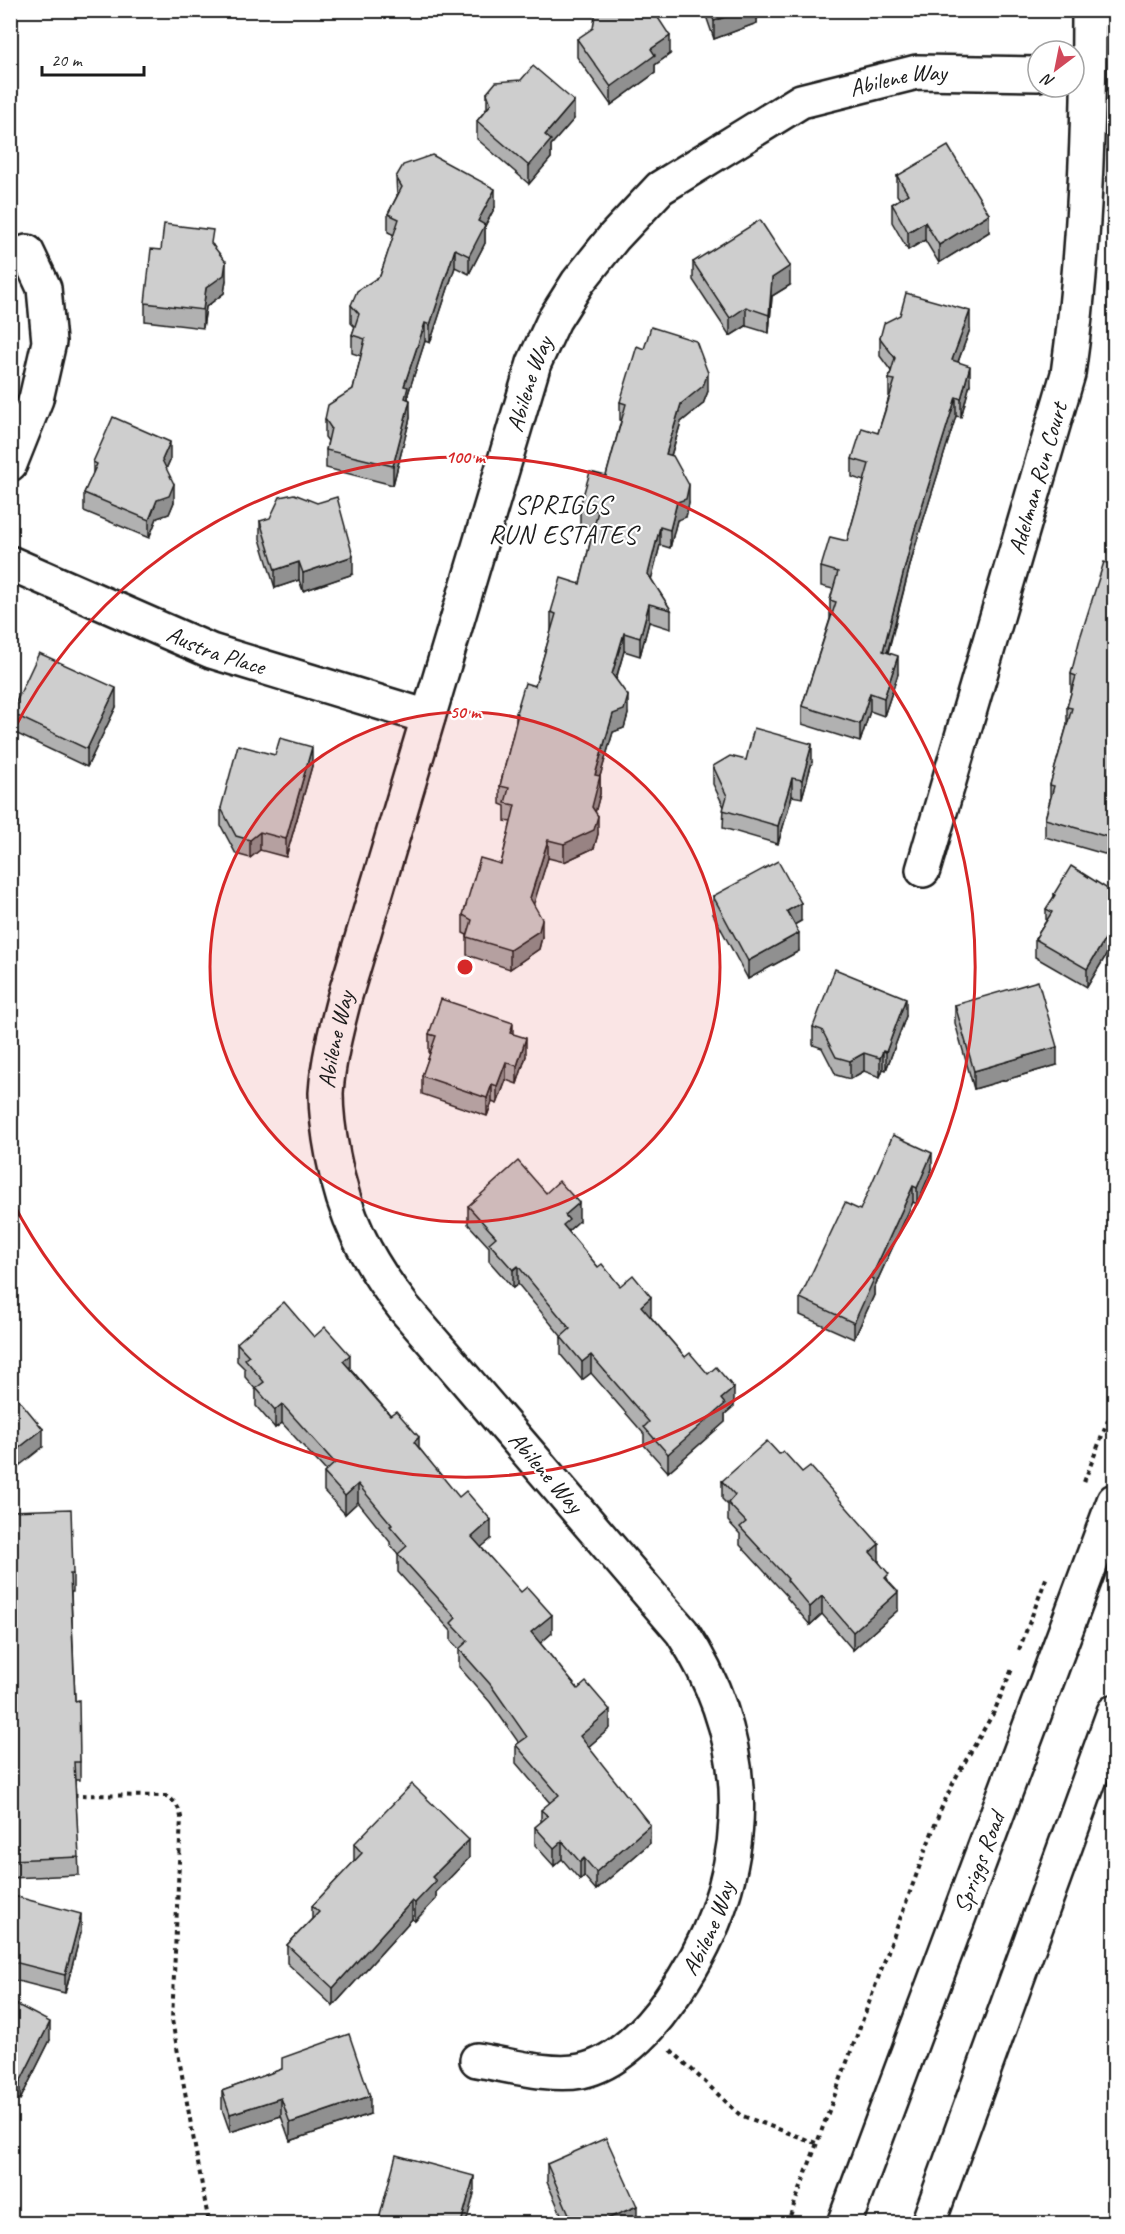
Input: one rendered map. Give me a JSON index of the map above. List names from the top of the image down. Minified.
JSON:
{"streets":{"street":["Abilene Way","Adelman Run Court","Austra Place","Spriggs Road"]},"crossings":[["Abilene Way","Austra Place"]],"districts":["SPRIGGS RUN ESTATES"],"scale_bar":"20 m","north":"bottom left","rings":["100 m","50 m"]}
